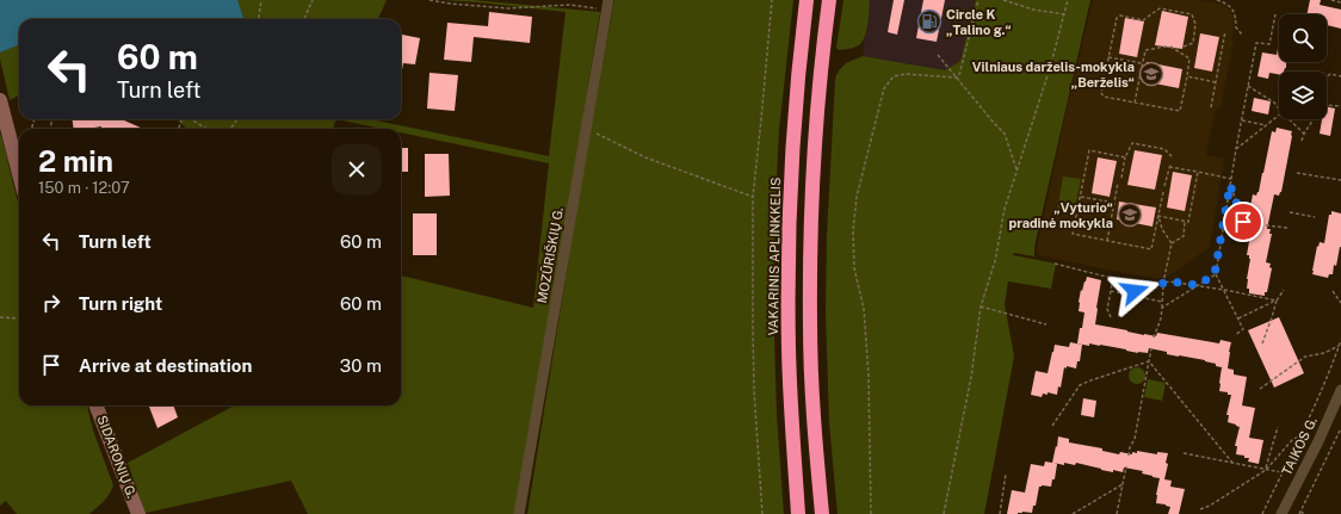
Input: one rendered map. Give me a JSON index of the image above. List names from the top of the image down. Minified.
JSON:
{"streets":{"highway":["VAKARINIS APLINKKELIS"],"main road":["SIDARONIŲ G."],"street":["MOZŪRIŠKIŲ G.","TAIKOS G."]},"places":{"fuel station":["Circle K „Talino g.“"],"school or university":["Vilniaus darželis-mokykla „Berželis“","„Vyturio“ pradinė mokykla"]},"page":{"turn":["60 m","Turn left"],"heading":["2 min","150 m · 12:07"],"list":[{"name":"Turn left","value":"60 m"},{"name":"Turn right","value":"60 m"},{"name":"Arrive at destination","value":"30 m"}]}}
